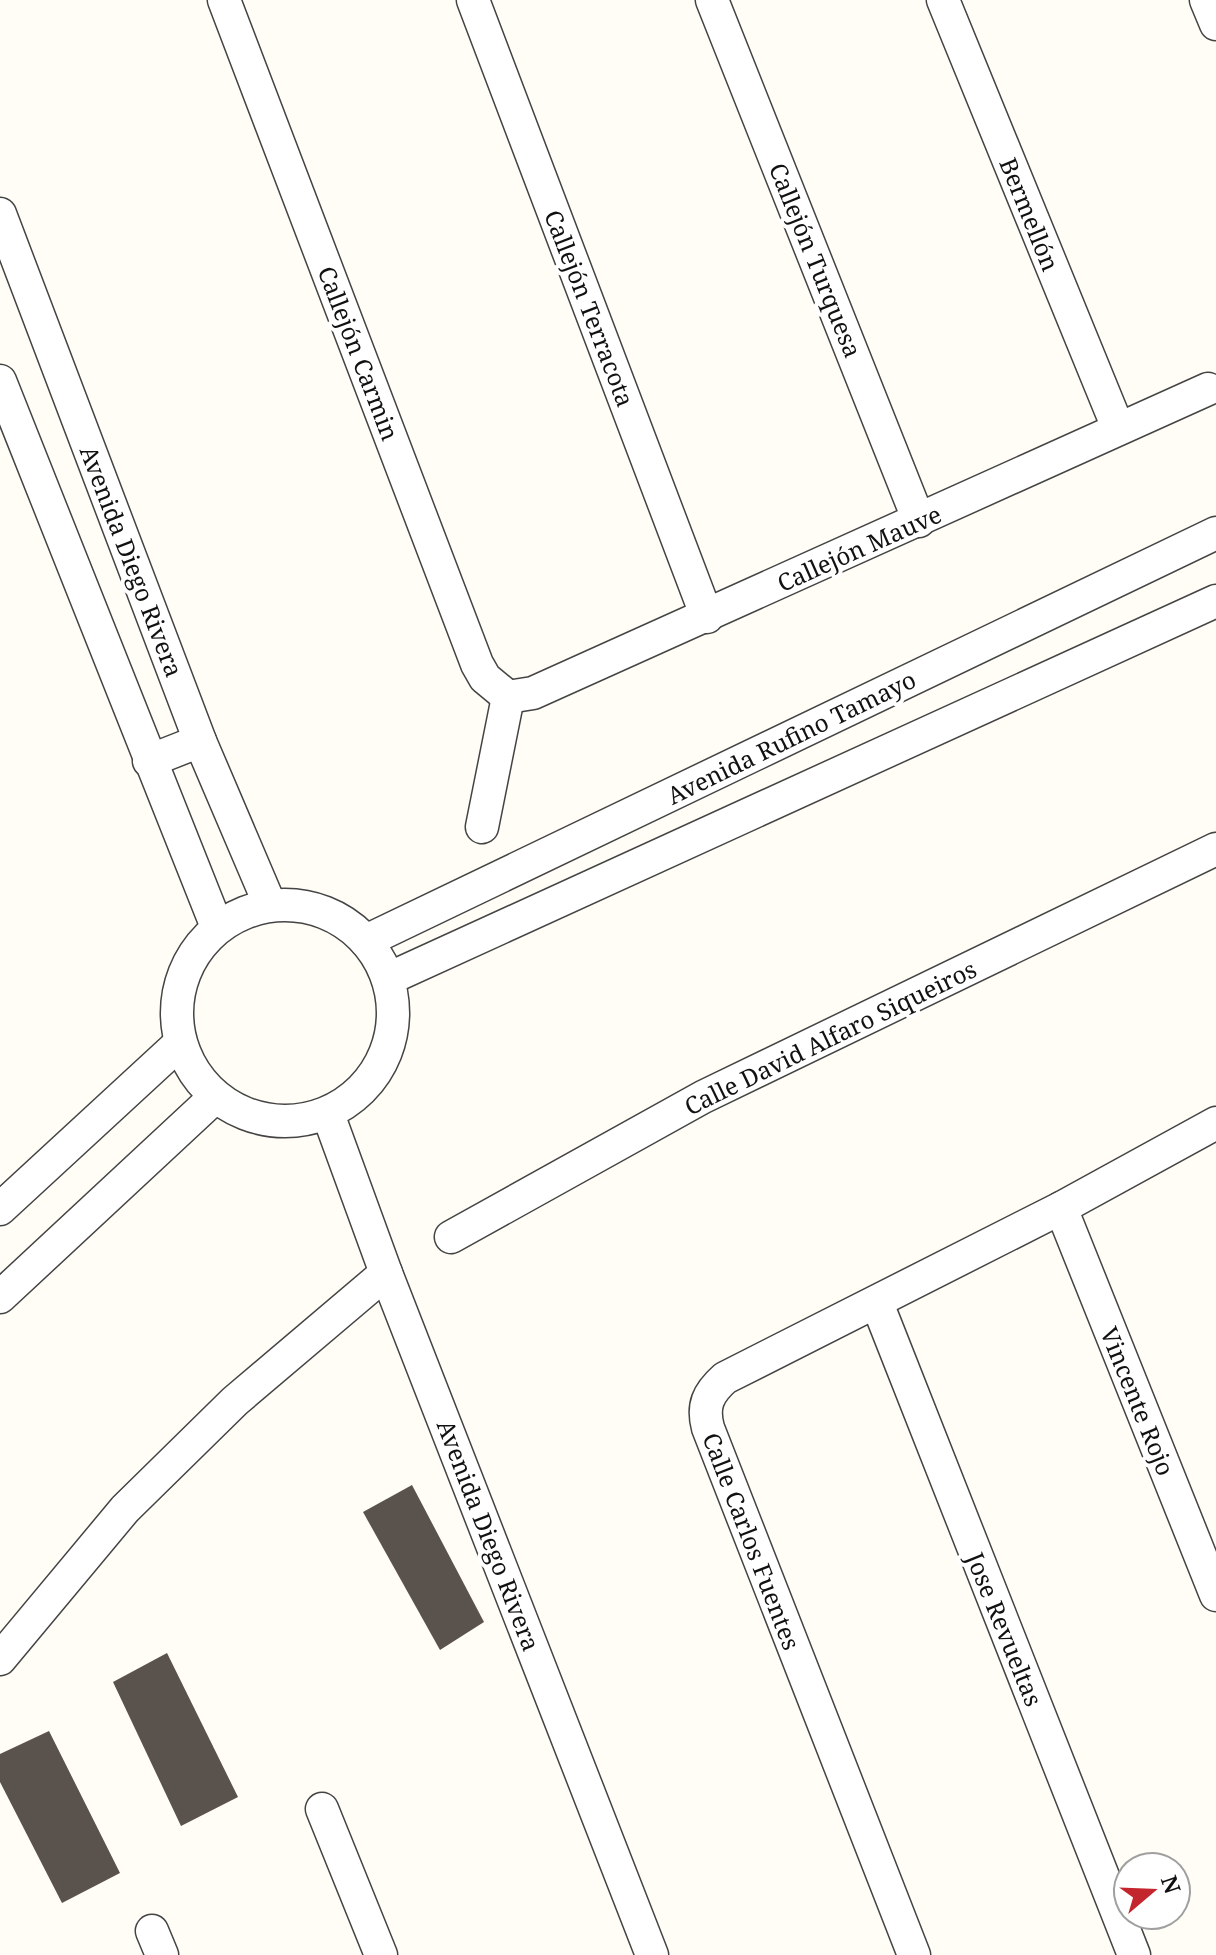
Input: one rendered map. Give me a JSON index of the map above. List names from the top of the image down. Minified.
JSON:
{"streets":{"street":["Bermellón","Callejón Turquesa","Callejón Terracota","Callejón Carmin","Callejón Mauve","Avenida Diego Rivera","Avenida Rufino Tamayo","Calle David Alfaro Siqueiros","Vincente Rojo","Calle Carlos Fuentes","Jose Revueltas"]},"crossings":[["Bermellón","Callejón Mauve"],["Callejón Turquesa","Callejón Mauve"],["Callejón Terracota","Callejón Mauve"],["Callejón Carmin","Callejón Mauve"],["Avenida Diego Rivera","Avenida Rufino Tamayo"],["Vincente Rojo","Calle Carlos Fuentes"],["Calle Carlos Fuentes","Jose Revueltas"]],"north":"right"}
